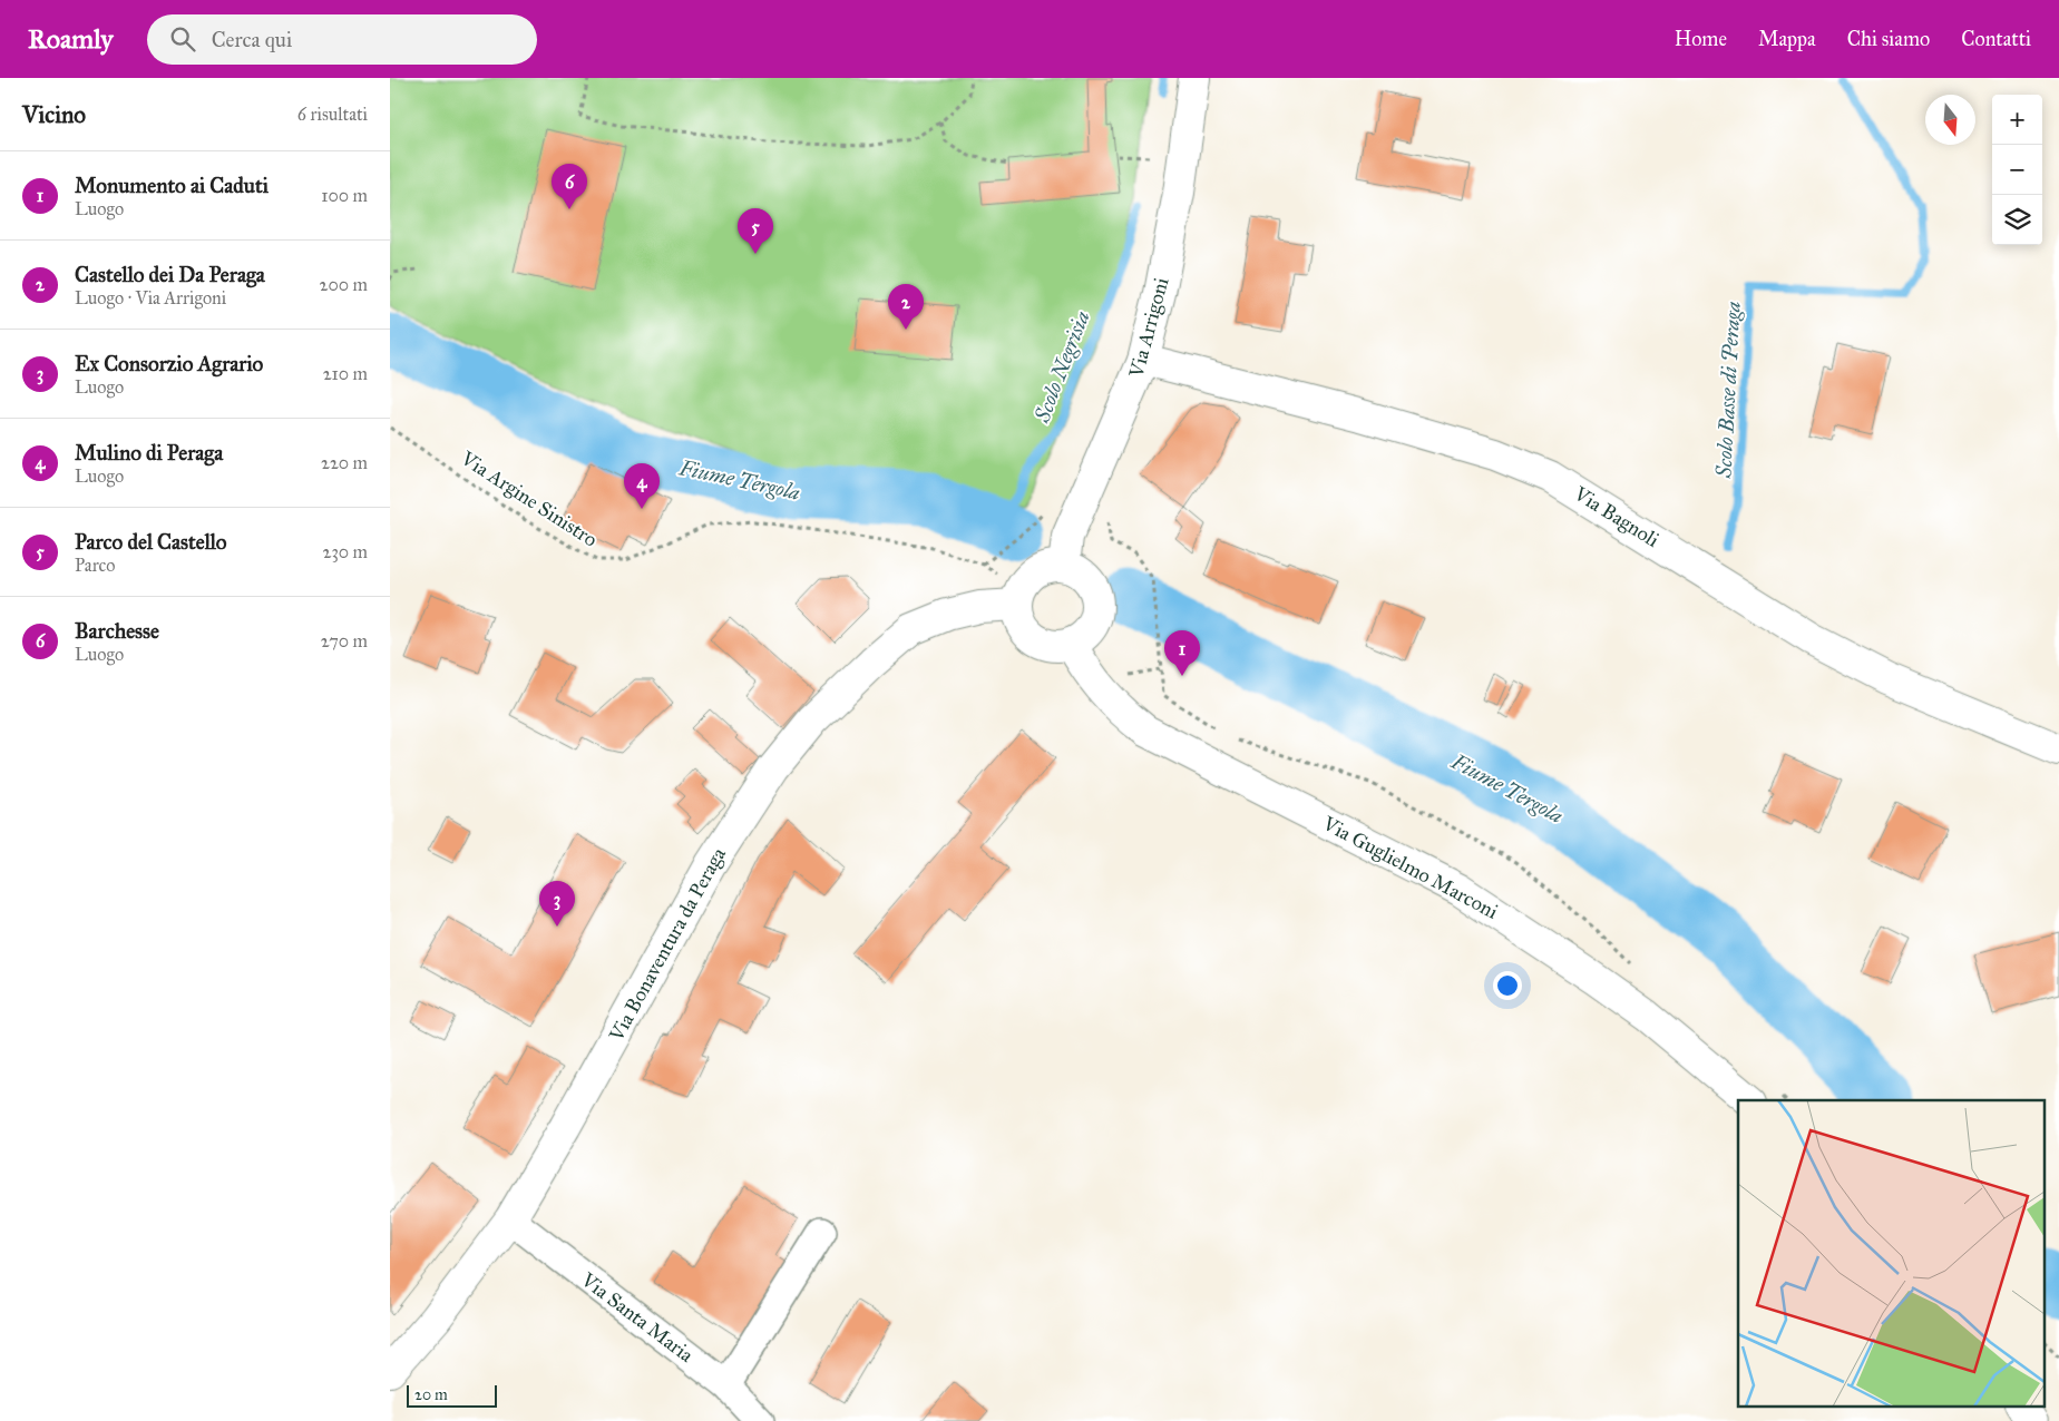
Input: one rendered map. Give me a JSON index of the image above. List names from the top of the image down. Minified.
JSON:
{"streets":{"main road":["Via Arrigoni","Via Bagnoli","Via Guglielmo Marconi","Via Bonaventura da Peraga"],"street":["Via Santa Maria"],"path":["Via Argine Sinistro"]},"crossings":[["Via Arrigoni","Via Bagnoli"],["Via Arrigoni","Via Guglielmo Marconi"],["Via Arrigoni","Via Bonaventura da Peraga"],["Via Guglielmo Marconi","Via Bonaventura da Peraga"],["Via Bonaventura da Peraga","Via Santa Maria"]],"water":["Scolo Negrisia","Scolo Basse di Peraga","Fiume Tergola"],"scale_bar":"20 m","north":"bottom","page":{"header":"Roamly","search":"Cerca qui","nav":["Home","Mappa","Chi siamo","Contatti"],"heading":["Vicino","6 risultati"],"map_buttons":["+","−"],"list":[{"mark":"1","name":"Monumento ai Caduti","note":"Luogo","value":"100 m"},{"mark":"2","name":"Castello dei Da Peraga","note":"Luogo · Via Arrigoni","value":"200 m"},{"mark":"3","name":"Ex Consorzio Agrario","note":"Luogo","value":"210 m"},{"mark":"4","name":"Mulino di Peraga","note":"Luogo","value":"220 m"},{"mark":"5","name":"Parco del Castello","note":"Parco","value":"230 m"},{"mark":"6","name":"Barchesse","note":"Luogo","value":"270 m"}],"pins":["6","5","2","4","1","3"],"scale":"20 m"}}
